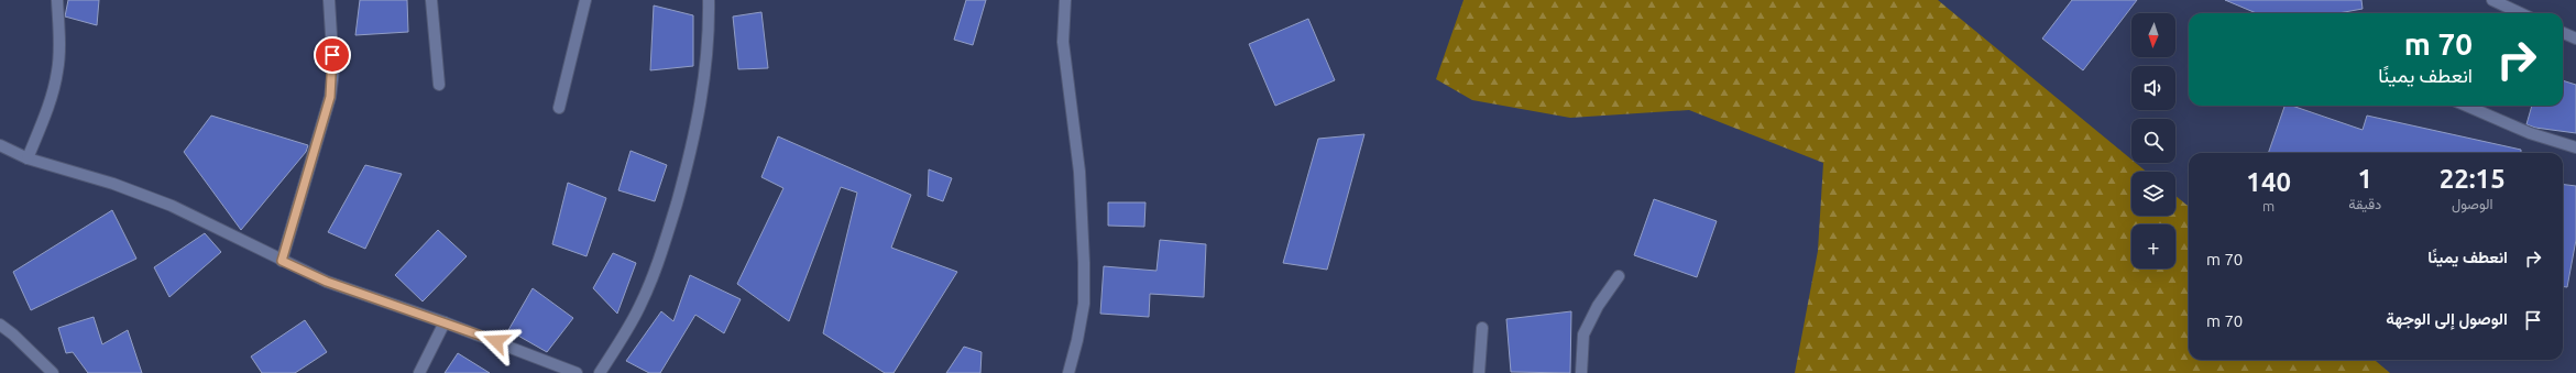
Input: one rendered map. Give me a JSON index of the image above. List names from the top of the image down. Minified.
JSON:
{"north":"bottom","page":{"map_buttons":"+","turn":["70 m","انعطف يمينًا"],"eta":["22:15","الوصول","1","دقيقة","140","m"],"list":[{"name":"انعطف يمينًا","value":"70 m"},{"name":"الوصول إلى الوجهة","value":"70 m"}]}}
